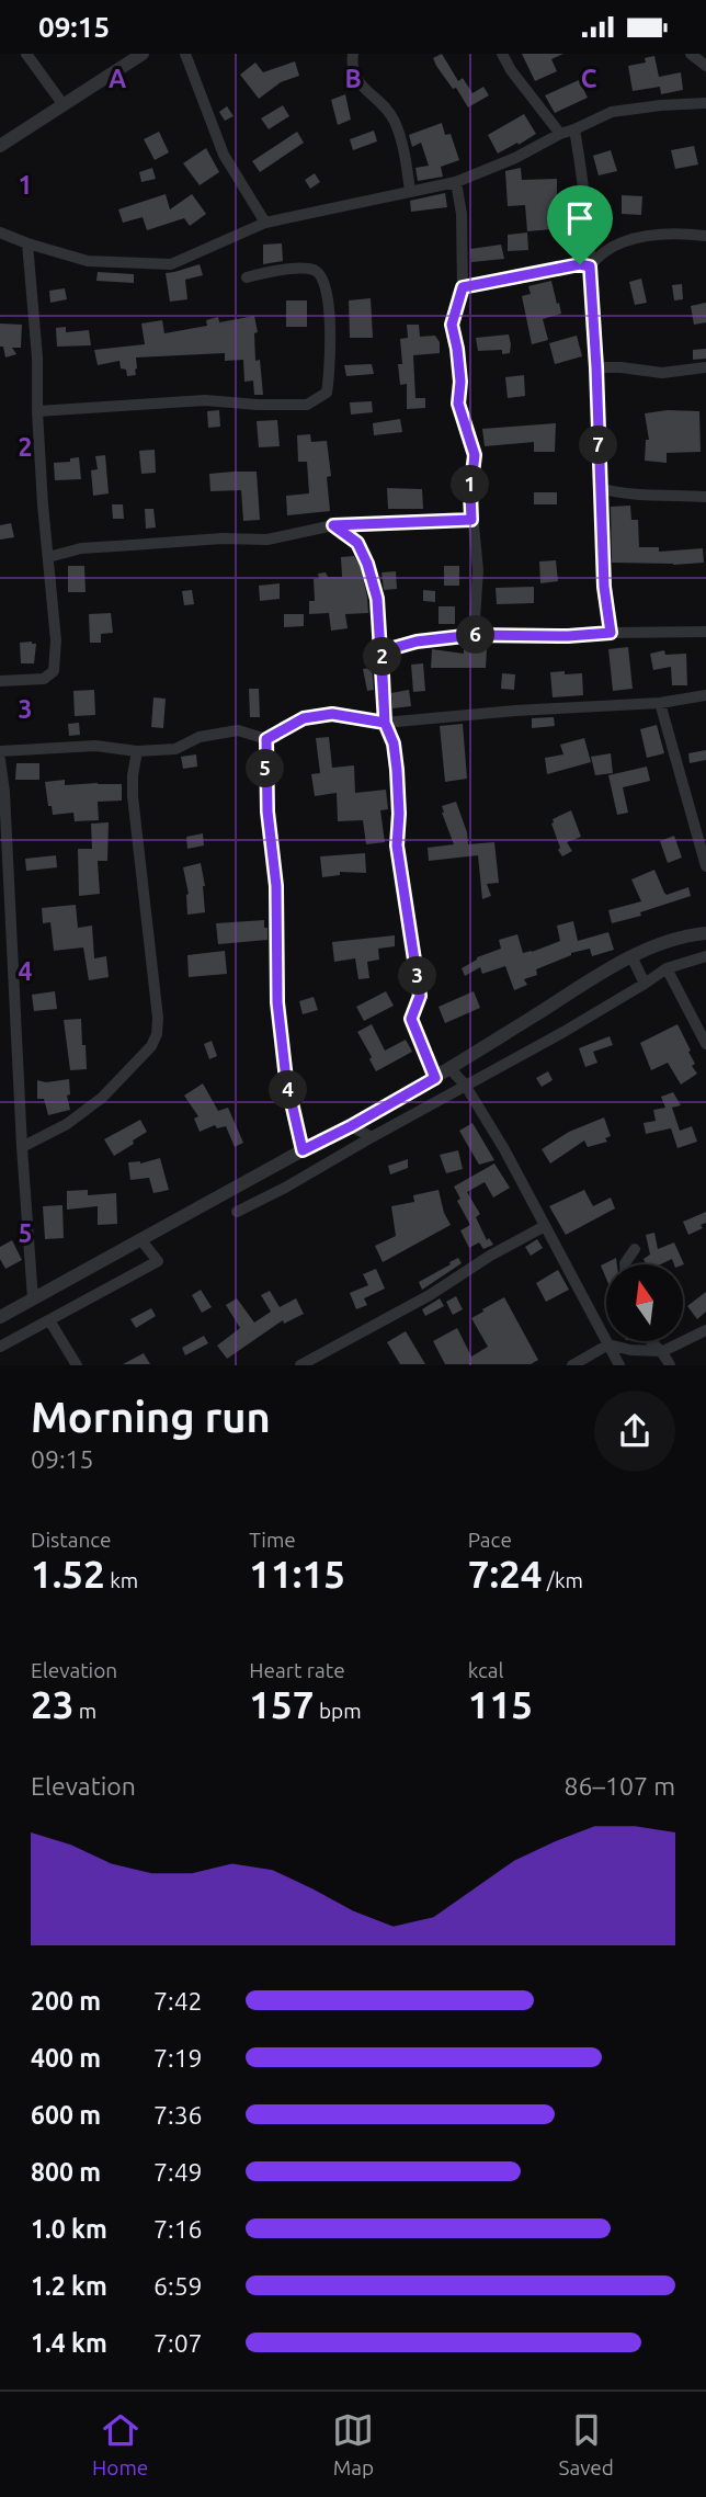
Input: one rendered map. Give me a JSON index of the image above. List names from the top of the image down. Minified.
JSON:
{"north":"top","page":{"status":"09:15","pins":["7","1","6","2","5","3","4"],"heading":["Morning run","09:15"],"stats":[["Distance","1.52 km"],["Time","11:15"],["Pace","7:24 /km"],["Elevation","23 m"],["Heart rate","157 bpm"],["kcal","115"]],"chart":["Elevation","86–107 m"],"list":[{"name":"200 m","note":"7:42"},{"name":"400 m","note":"7:19"},{"name":"600 m","note":"7:36"},{"name":"800 m","note":"7:49"},{"name":"1.0 km","note":"7:16"},{"name":"1.2 km","note":"6:59"},{"name":"1.4 km","note":"7:07"}],"tabs":["Home","Map","Saved"]},"grid":{"columns":["A","B","C"],"rows":["1","2","3","4","5"]}}
